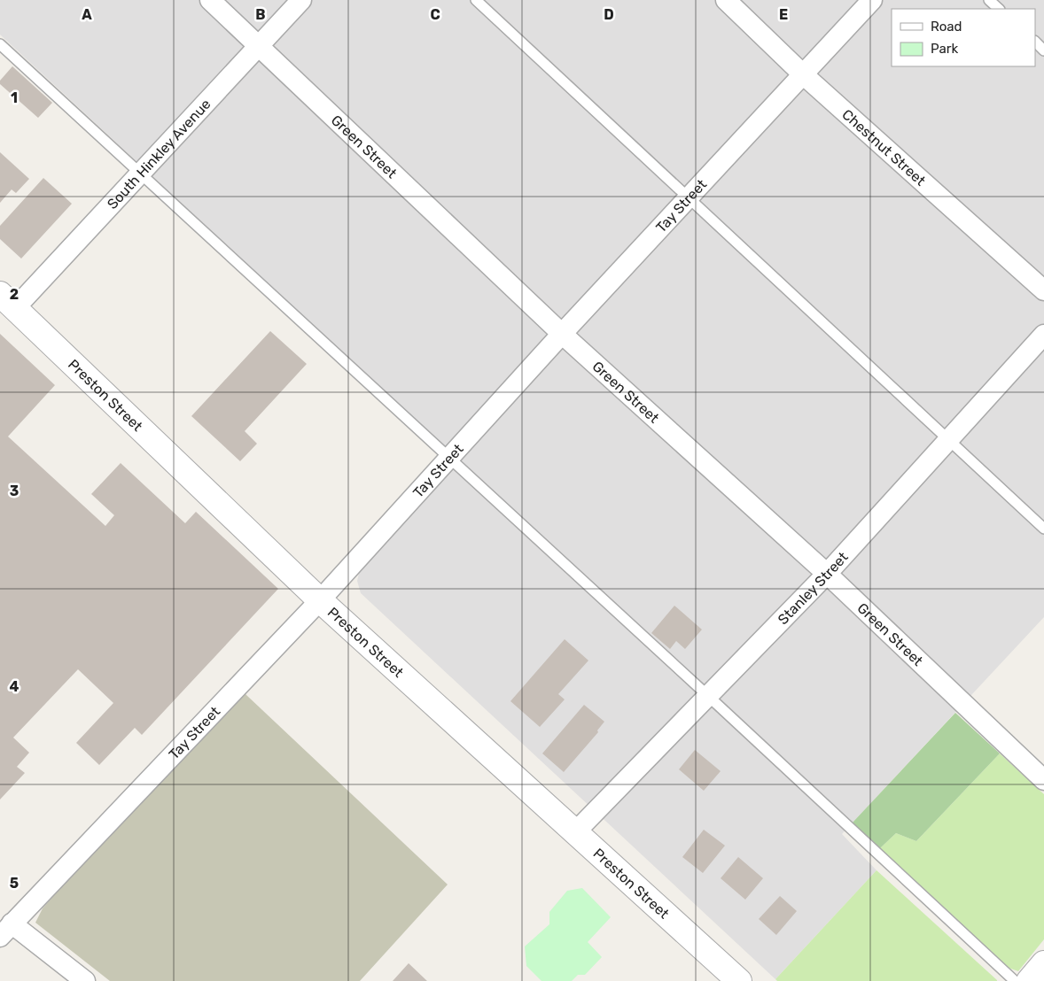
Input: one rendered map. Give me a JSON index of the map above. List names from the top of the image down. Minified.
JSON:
{"streets":{"street":["Green Street","Chestnut Street","South Hinkley Avenue","Tay Street","Preston Street","Stanley Street"]},"crossings":[["Green Street","South Hinkley Avenue"],["Green Street","Tay Street"],["Green Street","Stanley Street"],["Chestnut Street","Tay Street"],["South Hinkley Avenue","Preston Street"],["Tay Street","Preston Street"],["Preston Street","Stanley Street"]],"legend":["Road","Park"],"grid":{"columns":["A","B","C","D","E"],"rows":["1","2","3","4","5"]}}
